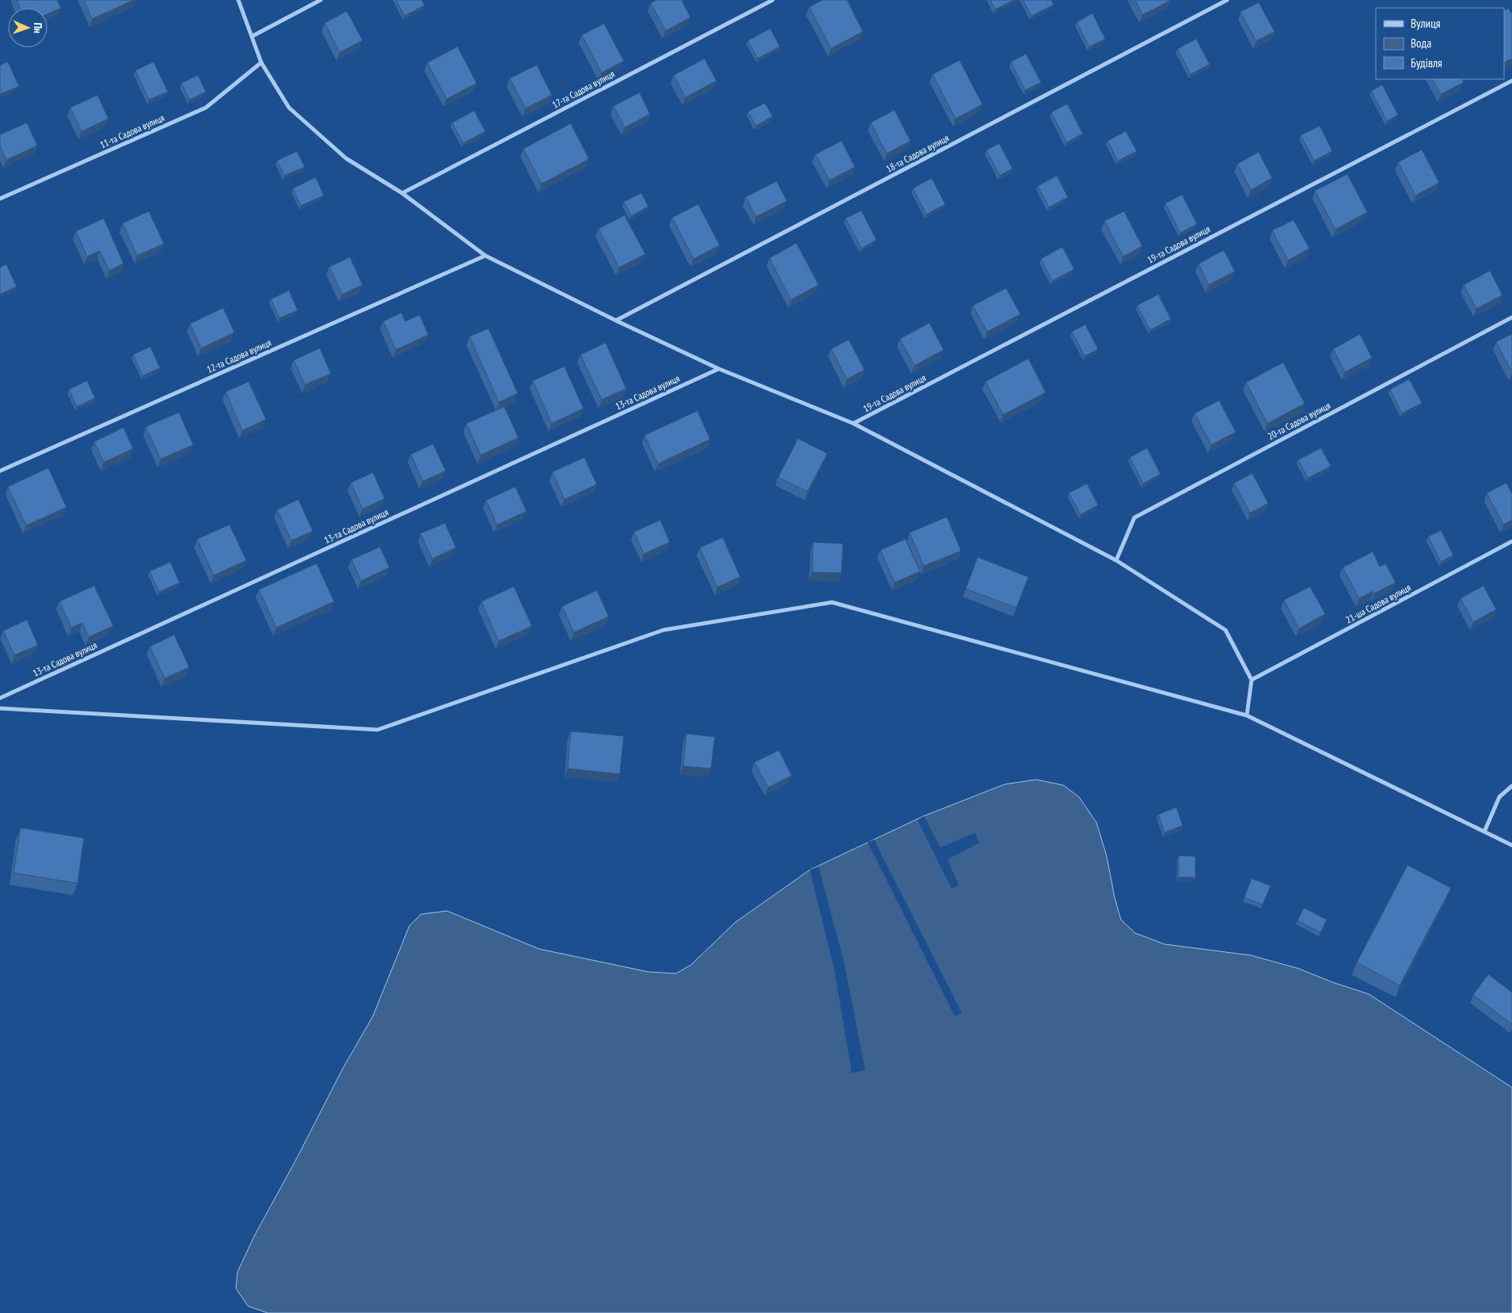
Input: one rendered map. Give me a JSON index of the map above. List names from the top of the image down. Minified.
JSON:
{"streets":{"street":["17-та Садова вулиця","11-та Садова вулиця","18-та Садова вулиця","19-та Садова вулиця","12-та Садова вулиця","13-та Садова вулиця","20-та Садова вулиця","21-ша Садова вулиця"]},"legend":["Вулиця","Вода","Будівля"],"north":"right"}
